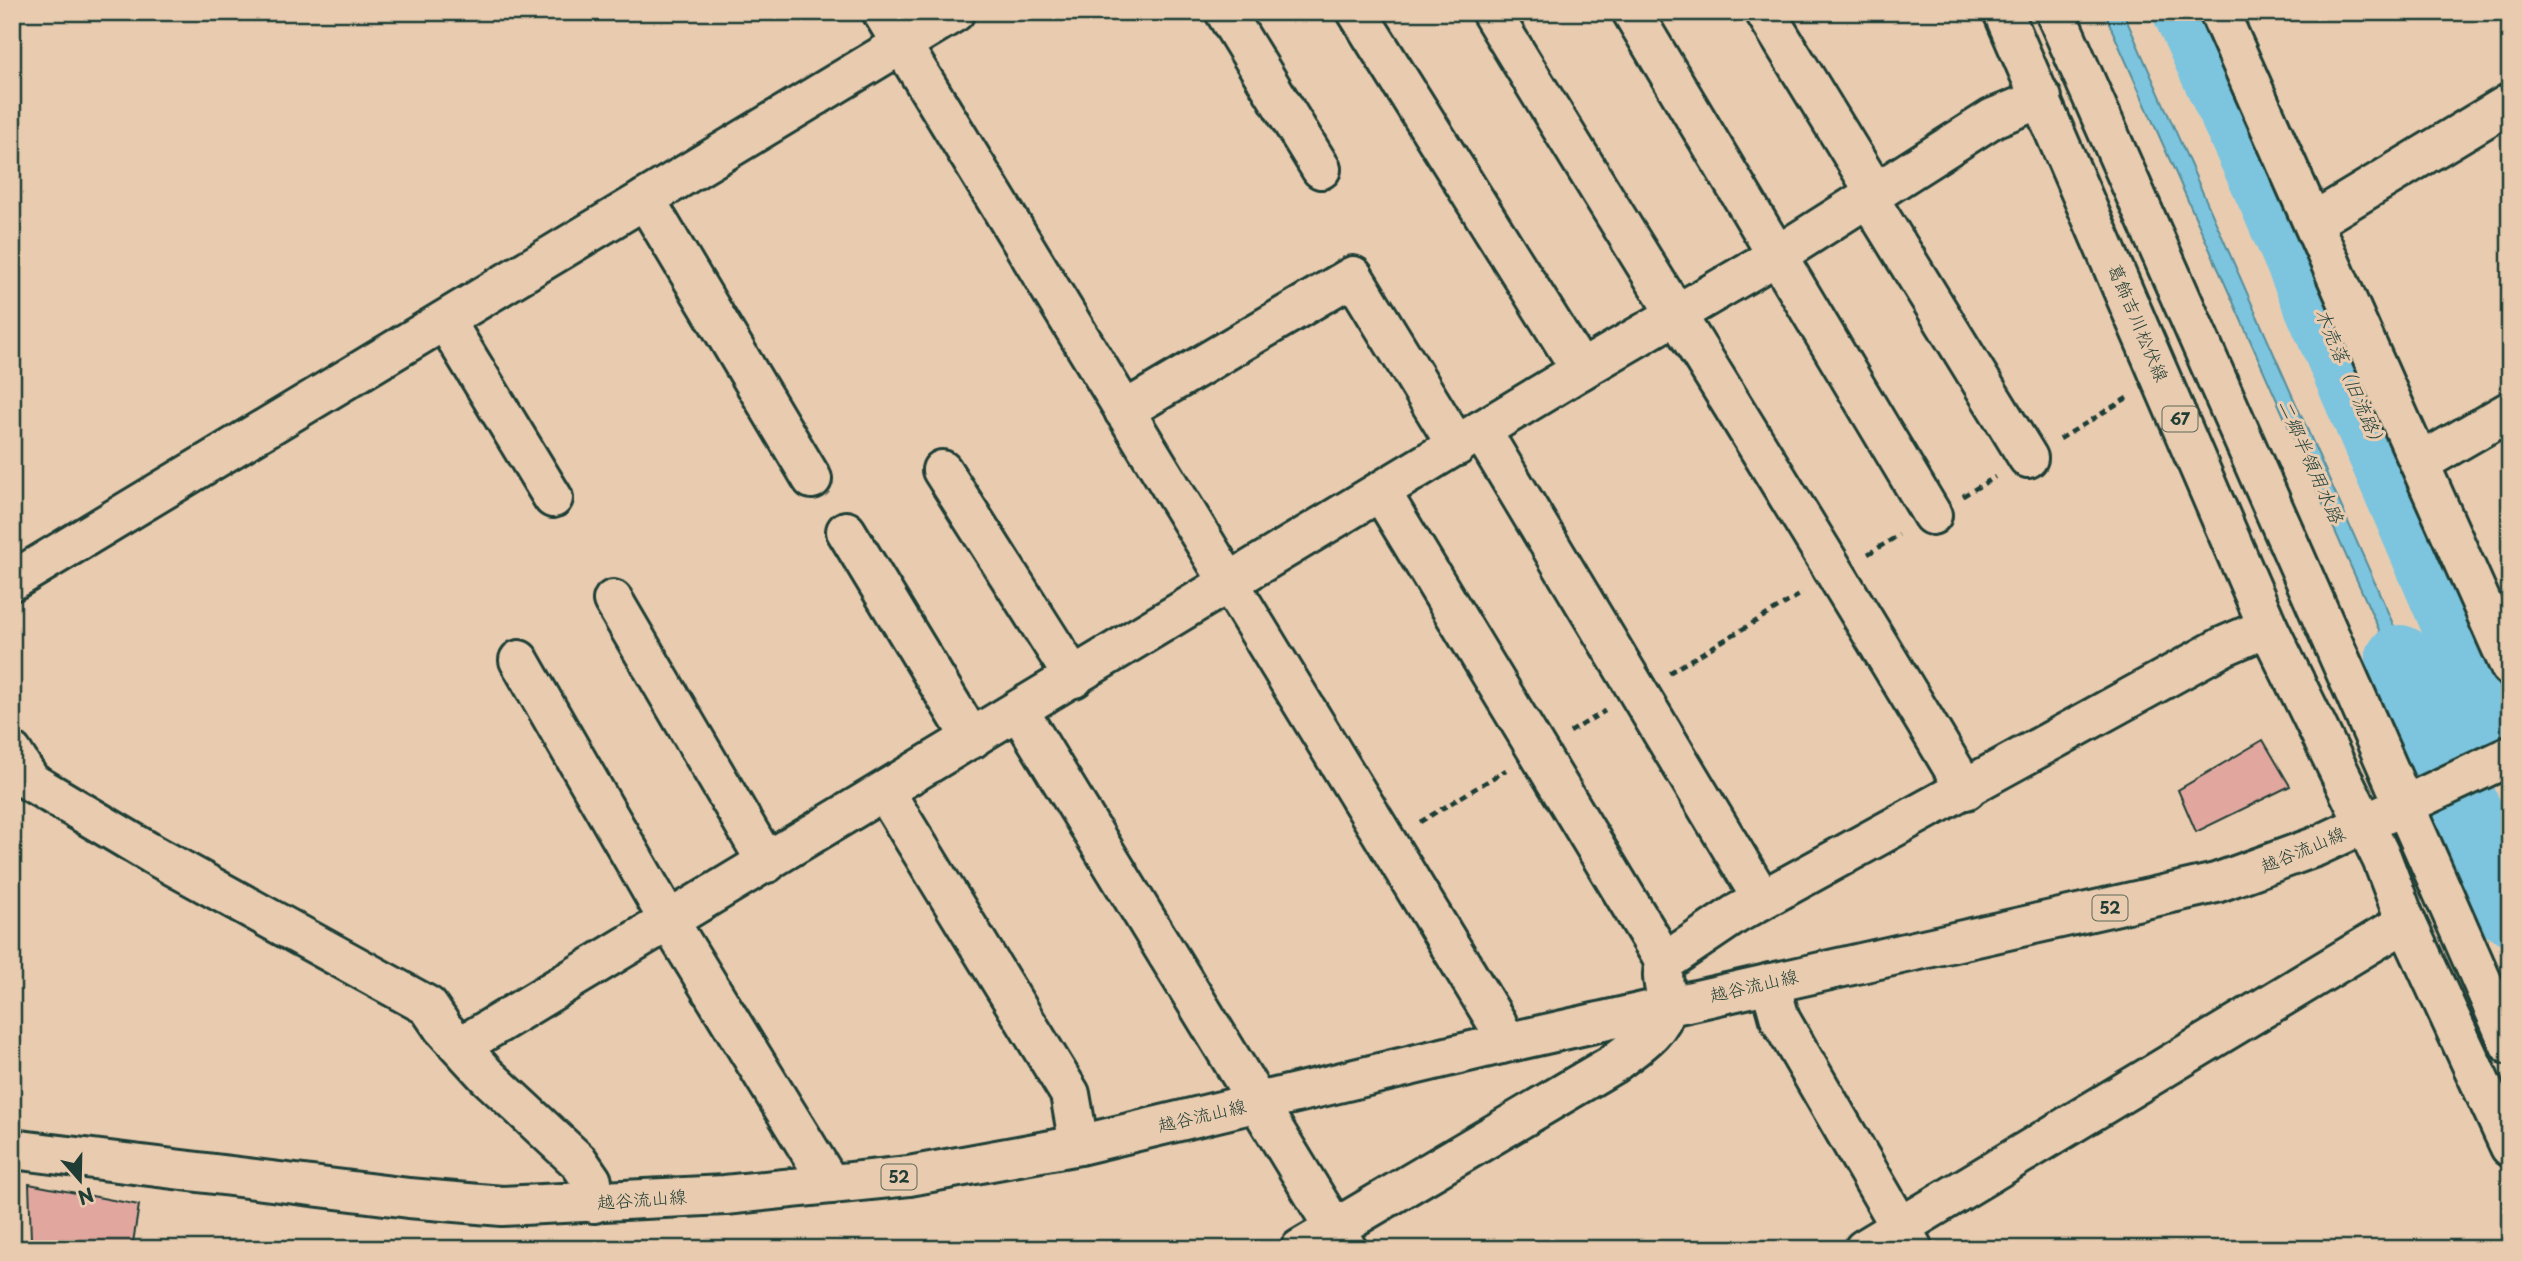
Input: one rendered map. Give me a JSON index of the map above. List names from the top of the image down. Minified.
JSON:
{"streets":{"street":["葛飾吉川松伏線","67","越谷流山線","52"]},"crossings":[["葛飾吉川松伏線","越谷流山線"]],"water":["木売落（旧流路）","二郷半領用水路"],"north":"bottom"}
